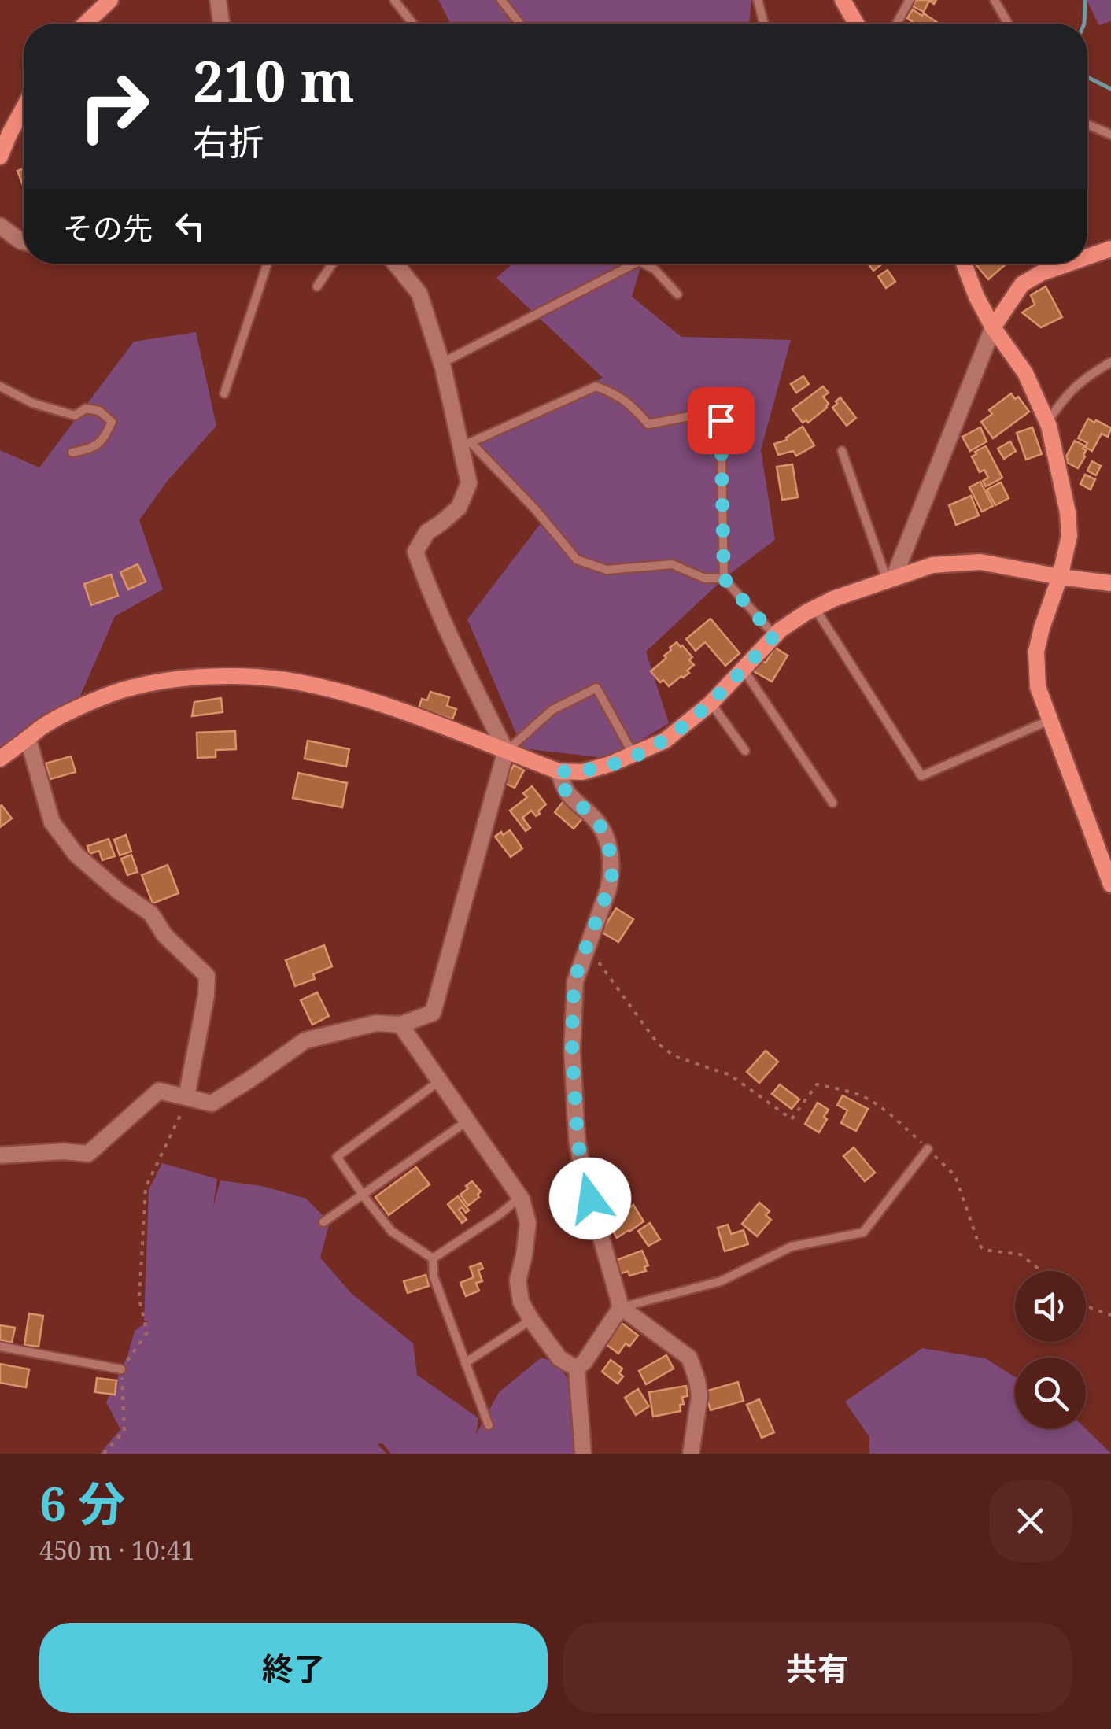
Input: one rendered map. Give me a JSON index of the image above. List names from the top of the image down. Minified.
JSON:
{"page":{"turn":["210 m","右折"],"then":"その先","heading":["6 分","450 m · 10:41"],"buttons":["終了","共有"]}}
